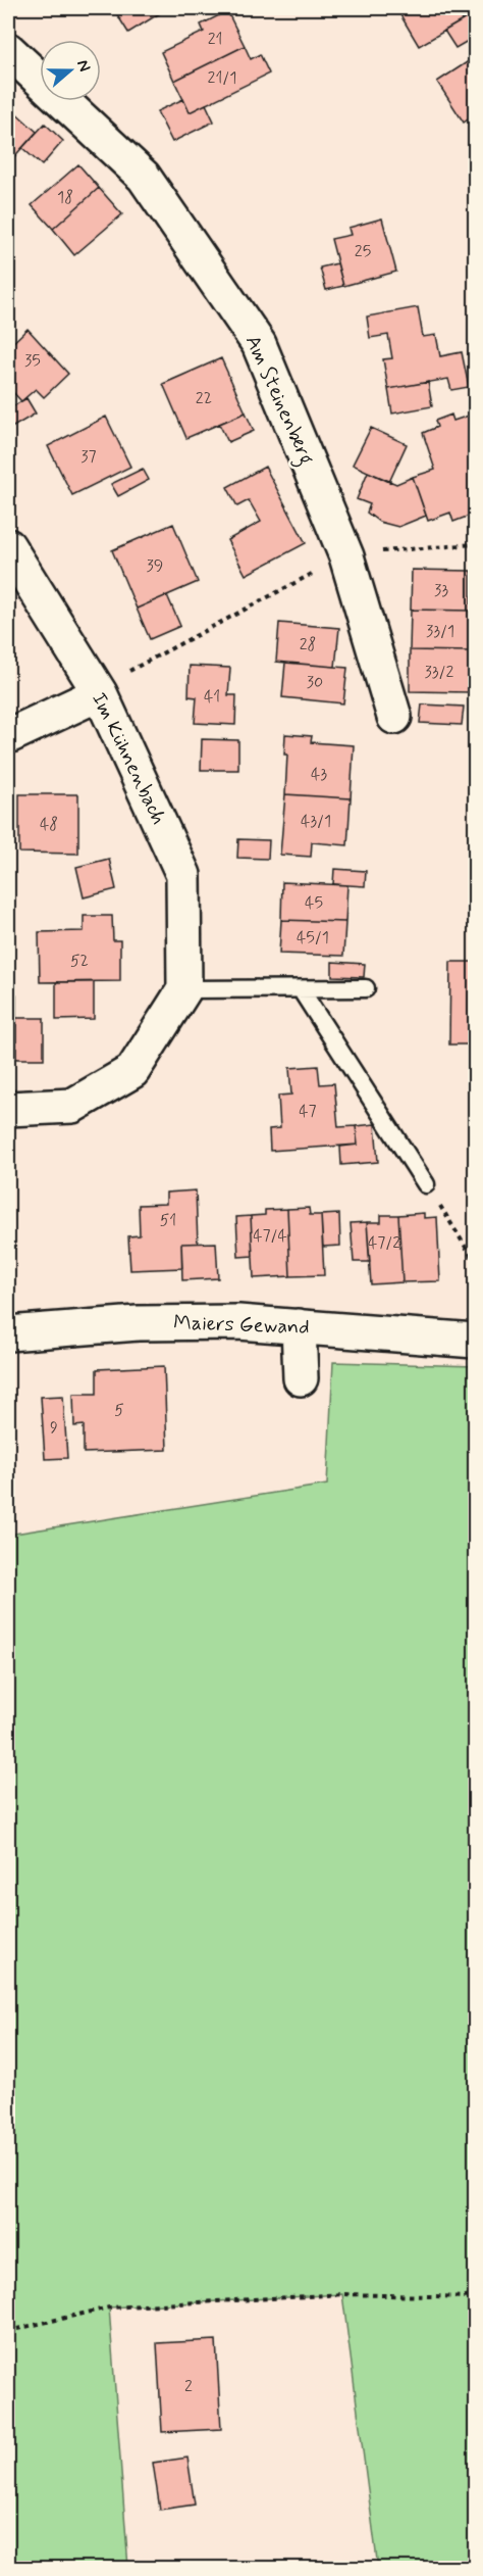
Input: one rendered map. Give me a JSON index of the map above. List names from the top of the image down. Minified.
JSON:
{"streets":{"street":["Am Steinenberg","Im Kühnenbach","Maiers Gewand"]},"house_numbers":["21","21/1","18","25","35","22","37","39","33","33/1","28","33/2","30","41","43","43/1","48","45","45/1","52","47","51","47/4","47/2","5","9","2"],"north":"right"}
